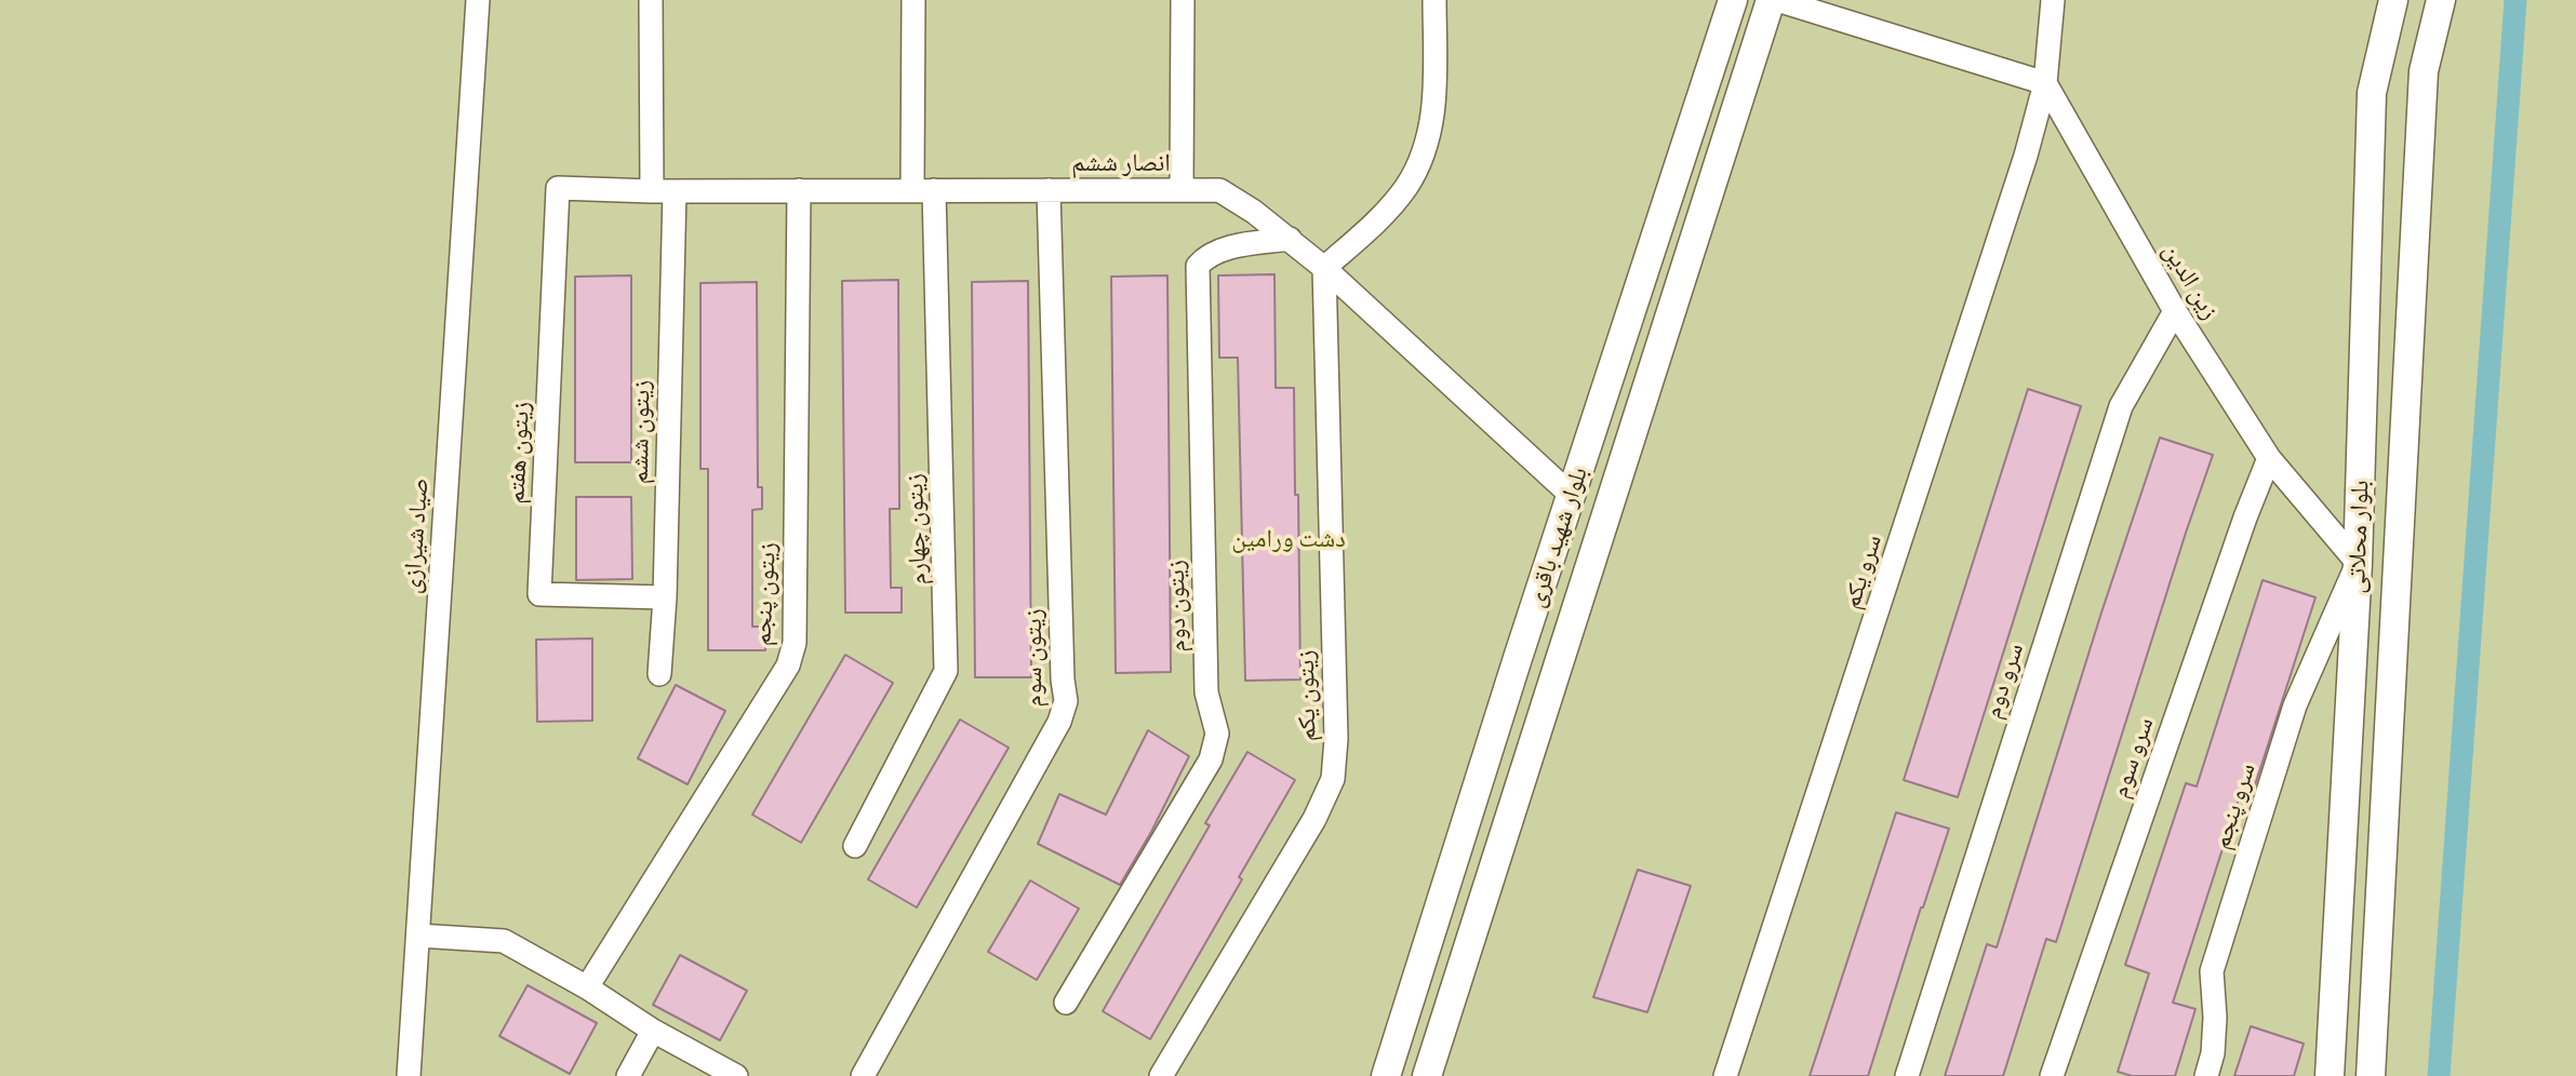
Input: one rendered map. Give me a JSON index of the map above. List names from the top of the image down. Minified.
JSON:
{"streets":{"street":["انصار ششم","زین الدین","زیتون ششم","زیتون هفتم","زیتون چهارم","صیاد شیرازی","بلوار شهید باقری","بلوار محلاتی","سرو یکم","زیتون پنجم","زیتون دوم","زیتون سوم","سرو دوم","زیتون یکم","سرو سوم","سرو پنجم"]},"crossings":[["انصار ششم","زیتون ششم"],["انصار ششم","زیتون هفتم"],["انصار ششم","زیتون چهارم"],["انصار ششم","بلوار شهید باقری"],["انصار ششم","زیتون پنجم"],["انصار ششم","زیتون دوم"],["انصار ششم","زیتون سوم"],["انصار ششم","زیتون یکم"],["زین الدین","بلوار محلاتی"],["زین الدین","سرو یکم"],["زین الدین","سرو دوم"],["زین الدین","سرو سوم"],["زین الدین","سرو پنجم"],["زیتون ششم","زیتون هفتم"],["بلوار محلاتی","سرو پنجم"]],"parks":["دشت ورامین"]}
